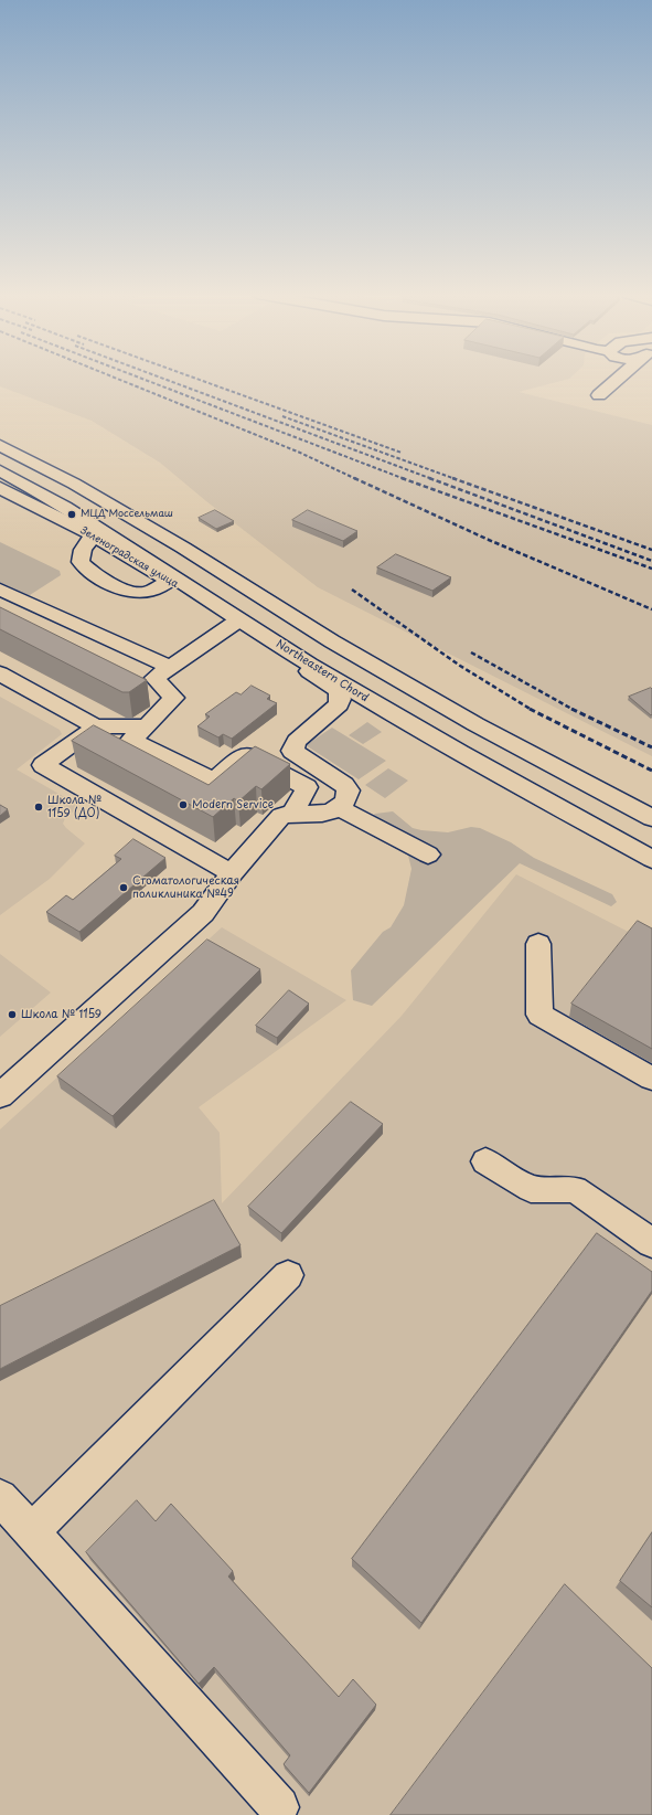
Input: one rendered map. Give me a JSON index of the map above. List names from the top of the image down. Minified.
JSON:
{"streets":{"main road":["Зеленоградская улица","Northeastern Chord"]},"places":["МЦД Моссельмаш","Modern Service","Школа № 1159 (ДО)","Стоматологическая поликлиника №49","Школа № 1159"]}
